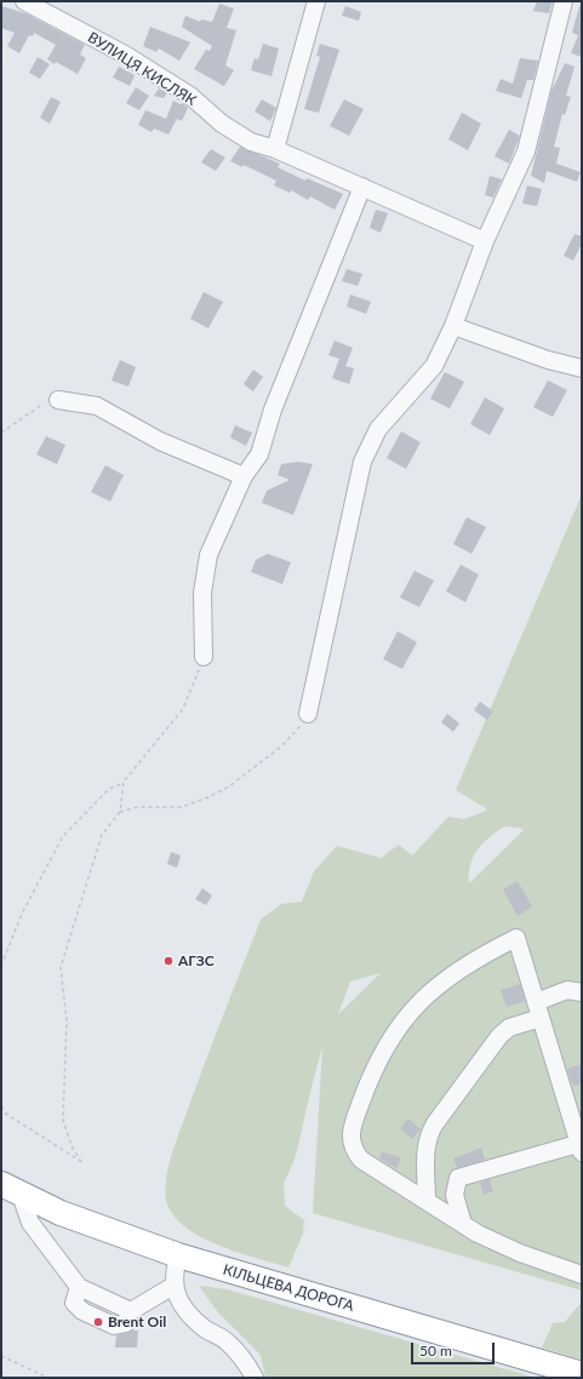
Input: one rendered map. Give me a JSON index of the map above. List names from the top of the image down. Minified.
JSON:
{"streets":{"highway":["КІЛЬЦЕВА ДОРОГА"],"street":["ВУЛИЦЯ КИСЛЯК"]},"places":["АГЗС","Brent Oil"],"scale_bar":"50 m"}
